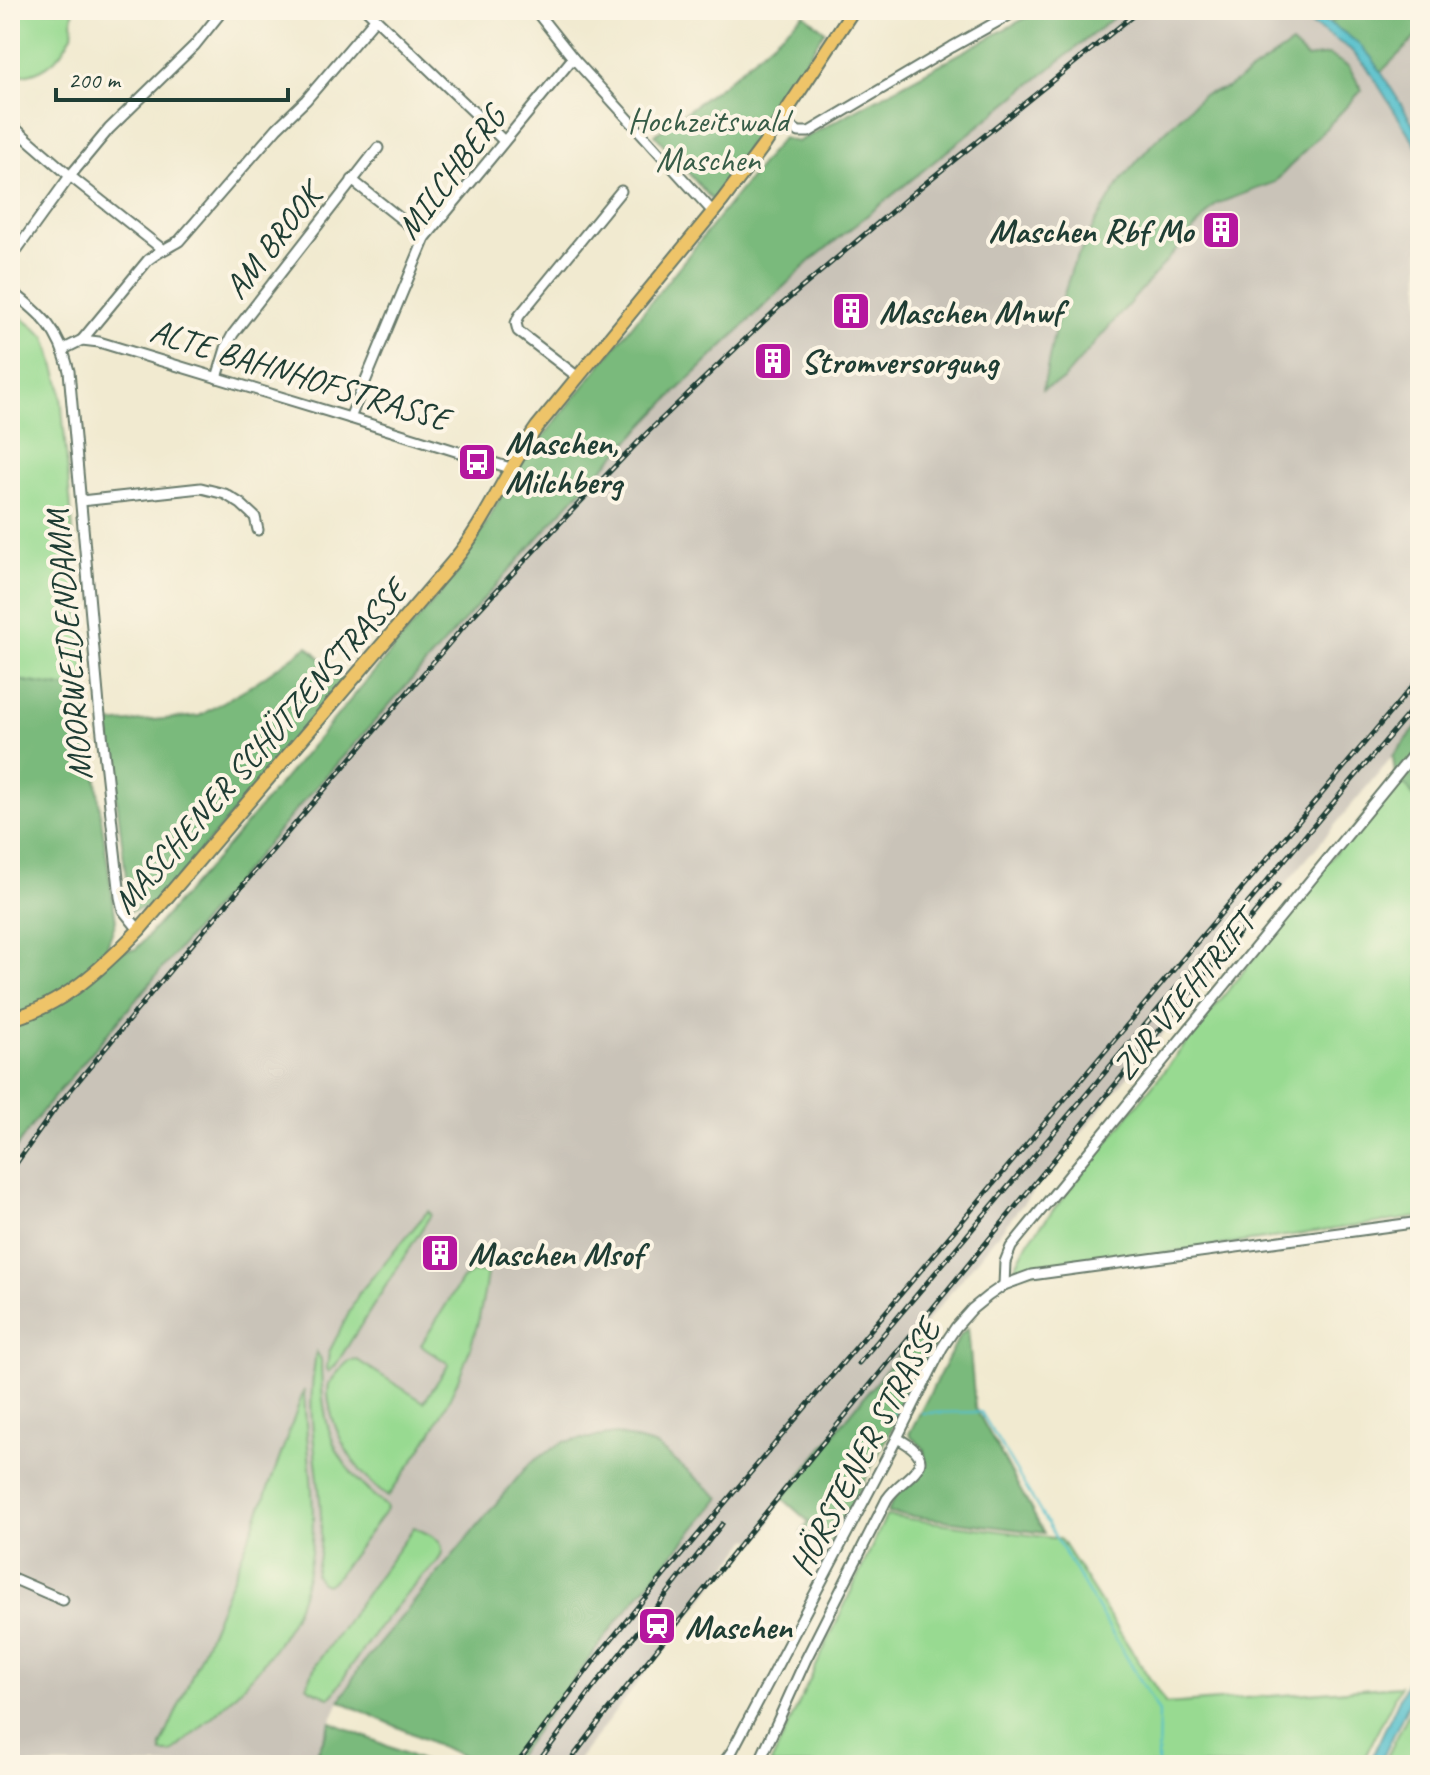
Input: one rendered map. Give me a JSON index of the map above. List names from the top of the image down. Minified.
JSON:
{"streets":{"main road":["MASCHENER SCHÜTZENSTRASSE"],"street":["MILCHBERG","AM BROOK","ALTE BAHNHOFSTRASSE","MOORWEIDENDAMM","ZUR VIEHTRIFT","HÖRSTENER STRASSE"]},"crossings":[["MILCHBERG","AM BROOK"],["MILCHBERG","ALTE BAHNHOFSTRASSE"],["AM BROOK","ALTE BAHNHOFSTRASSE"],["ALTE BAHNHOFSTRASSE","MASCHENER SCHÜTZENSTRASSE"],["MOORWEIDENDAMM","MASCHENER SCHÜTZENSTRASSE"],["ZUR VIEHTRIFT","HÖRSTENER STRASSE"]],"parks":["Hochzeitswald Maschen"],"places":{"building":["Maschen Rbf Mo","Maschen Mnwf","Stromversorgung","Maschen Msof"],"bus stop":["Maschen, Milchberg"],"station":["Maschen"]},"scale_bar":"200 m"}
